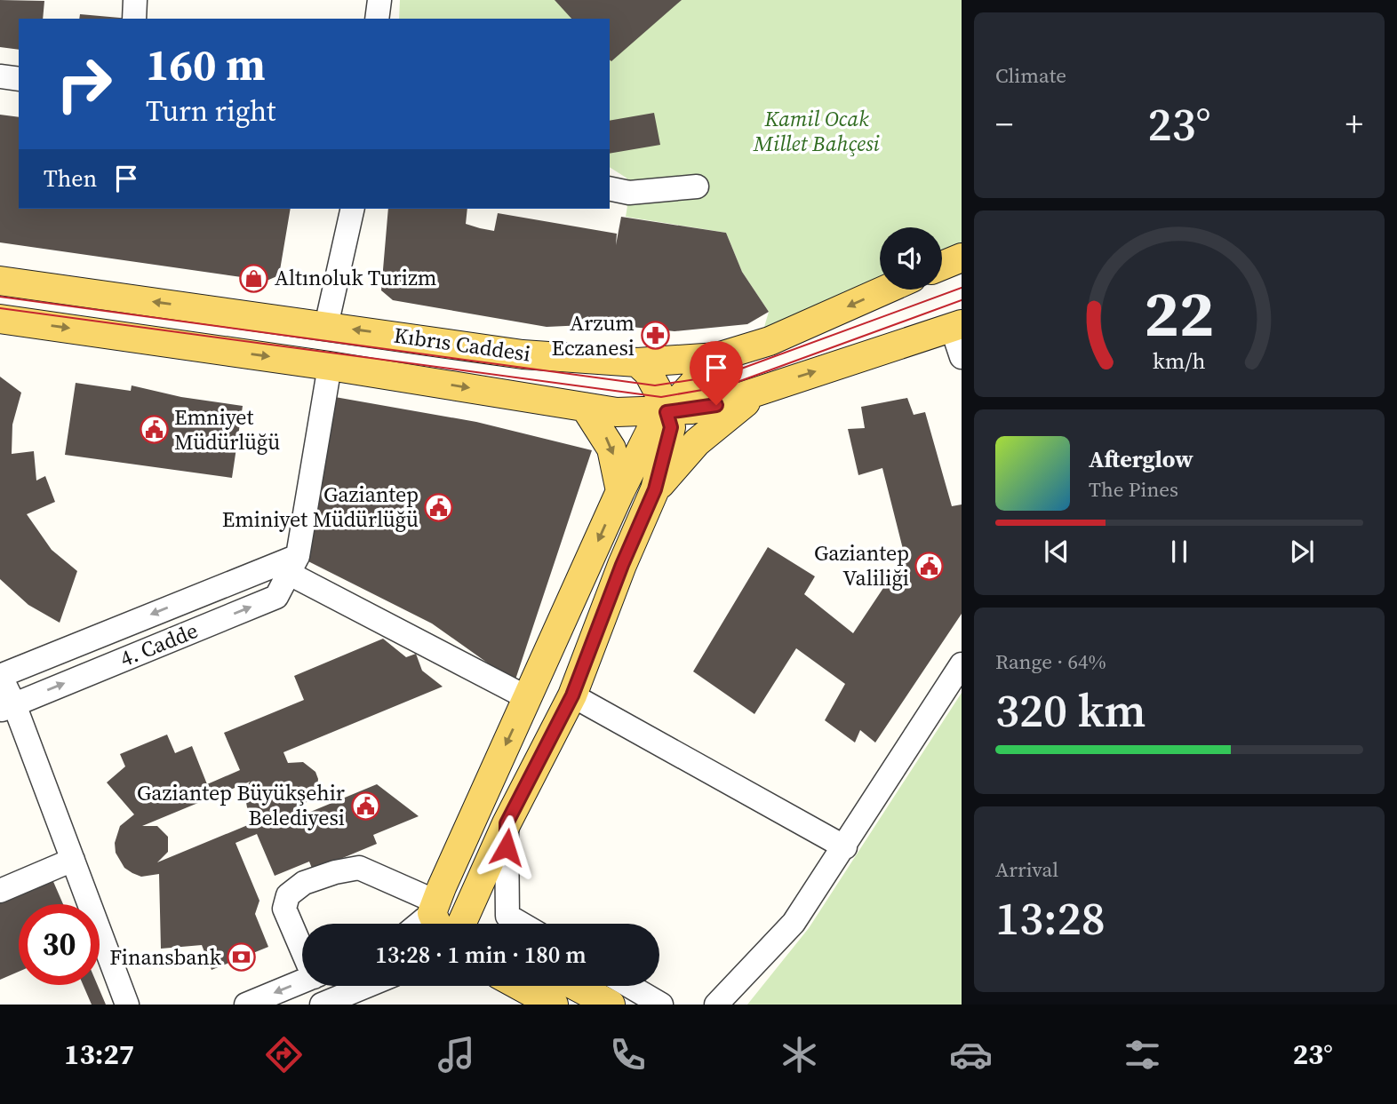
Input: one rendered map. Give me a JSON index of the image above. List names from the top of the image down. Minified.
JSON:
{"streets":{"main road":["Kıbrıs Caddesi"],"street":["4. Cadde"]},"parks":["Kamil Ocak Millet Bahçesi"],"places":{"shop":["Altınoluk Turizm"],"pharmacy":["Arzum Eczanesi"],"public building":["Emniyet Müdürlüğü","Gaziantep Eminiyet Müdürlüğü","Gaziantep Valiliği","Gaziantep Büyükşehir Belediyesi"],"bank":["Finansbank"]},"page":{"tile":["Climate",["Range · 64%","320 km"],["Arrival","13:28"]],"turn":["160 m","Turn right"],"heat":["−","23°","+"],"then":"Then","song":["Afterglow","The Pines"],"limit":"30","trip":"13:28 · 1 min · 180 m","tabs":["13:27","23°"],"gauge":["22","km/h"]}}
